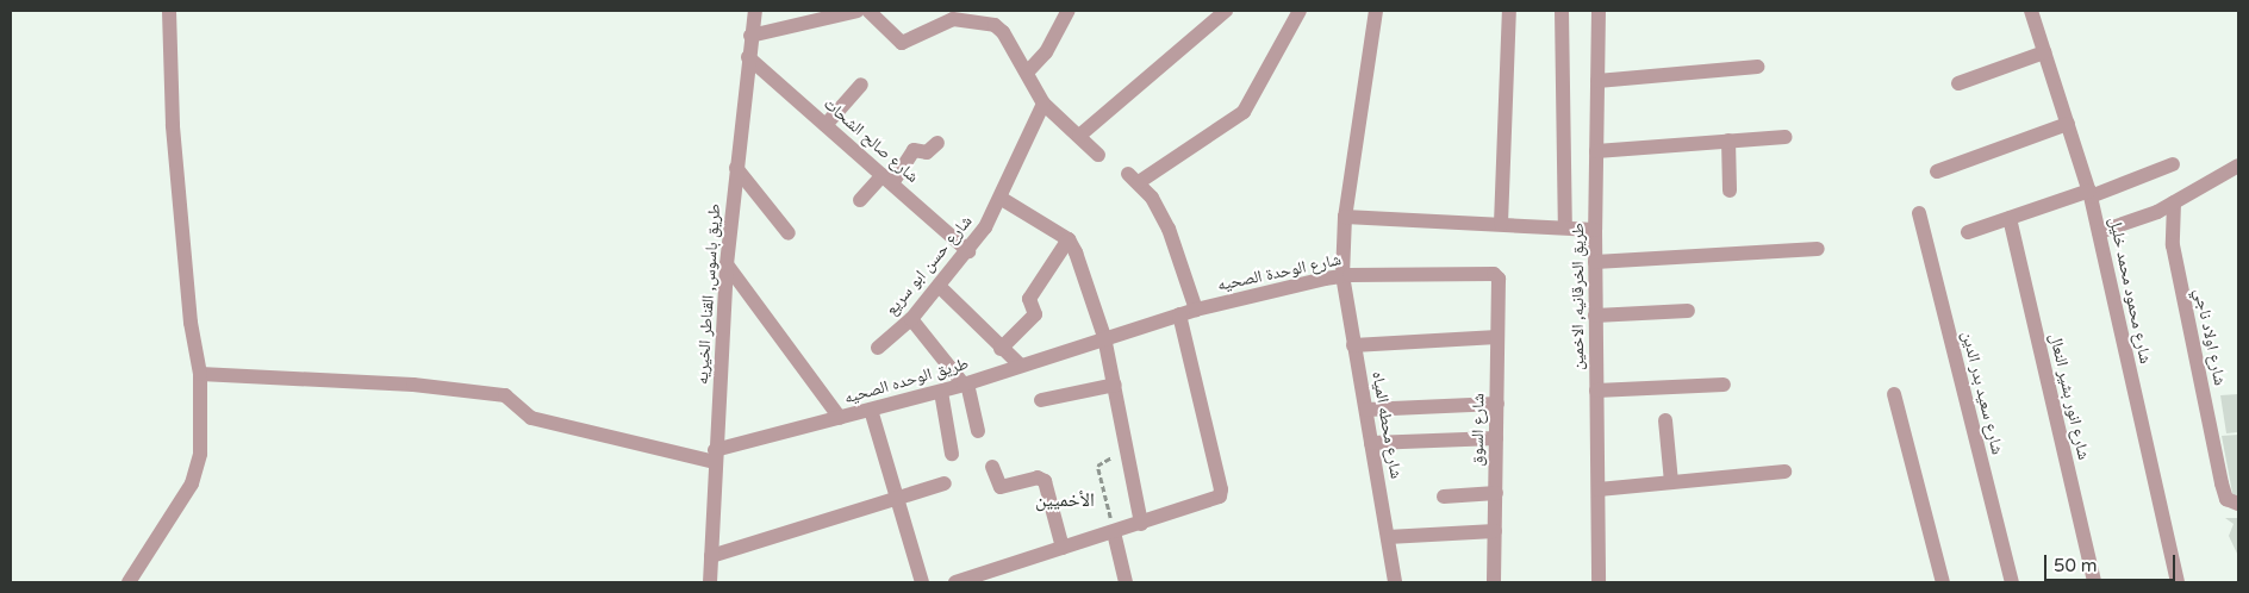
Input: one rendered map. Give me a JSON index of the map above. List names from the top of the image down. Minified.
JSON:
{"streets":{"street":["شارع صالح الشحات","شارع حسن ابو سريع","شارع الوحدة الصحيه","شارع محمود محمد خليل","طريق باسوس, القناطر الخيريه","طريق الخرقانيه, الاخمين","شارع اولاد ناجي","طريق الوحده الصحيه","شارع سعيد بدر الدين","شارع انور بشير النعال","شارع محطه المياه","شارع السوق"]},"crossings":[["شارع صالح الشحات","شارع حسن ابو سريع"],["شارع صالح الشحات","طريق باسوس, القناطر الخيريه"],["شارع الوحدة الصحيه","طريق الوحده الصحيه"],["شارع الوحدة الصحيه","شارع محطه المياه"],["شارع الوحدة الصحيه","شارع السوق"],["طريق باسوس, القناطر الخيريه","طريق الوحده الصحيه"]],"districts":["الأخميين"],"scale_bar":"50 m"}
